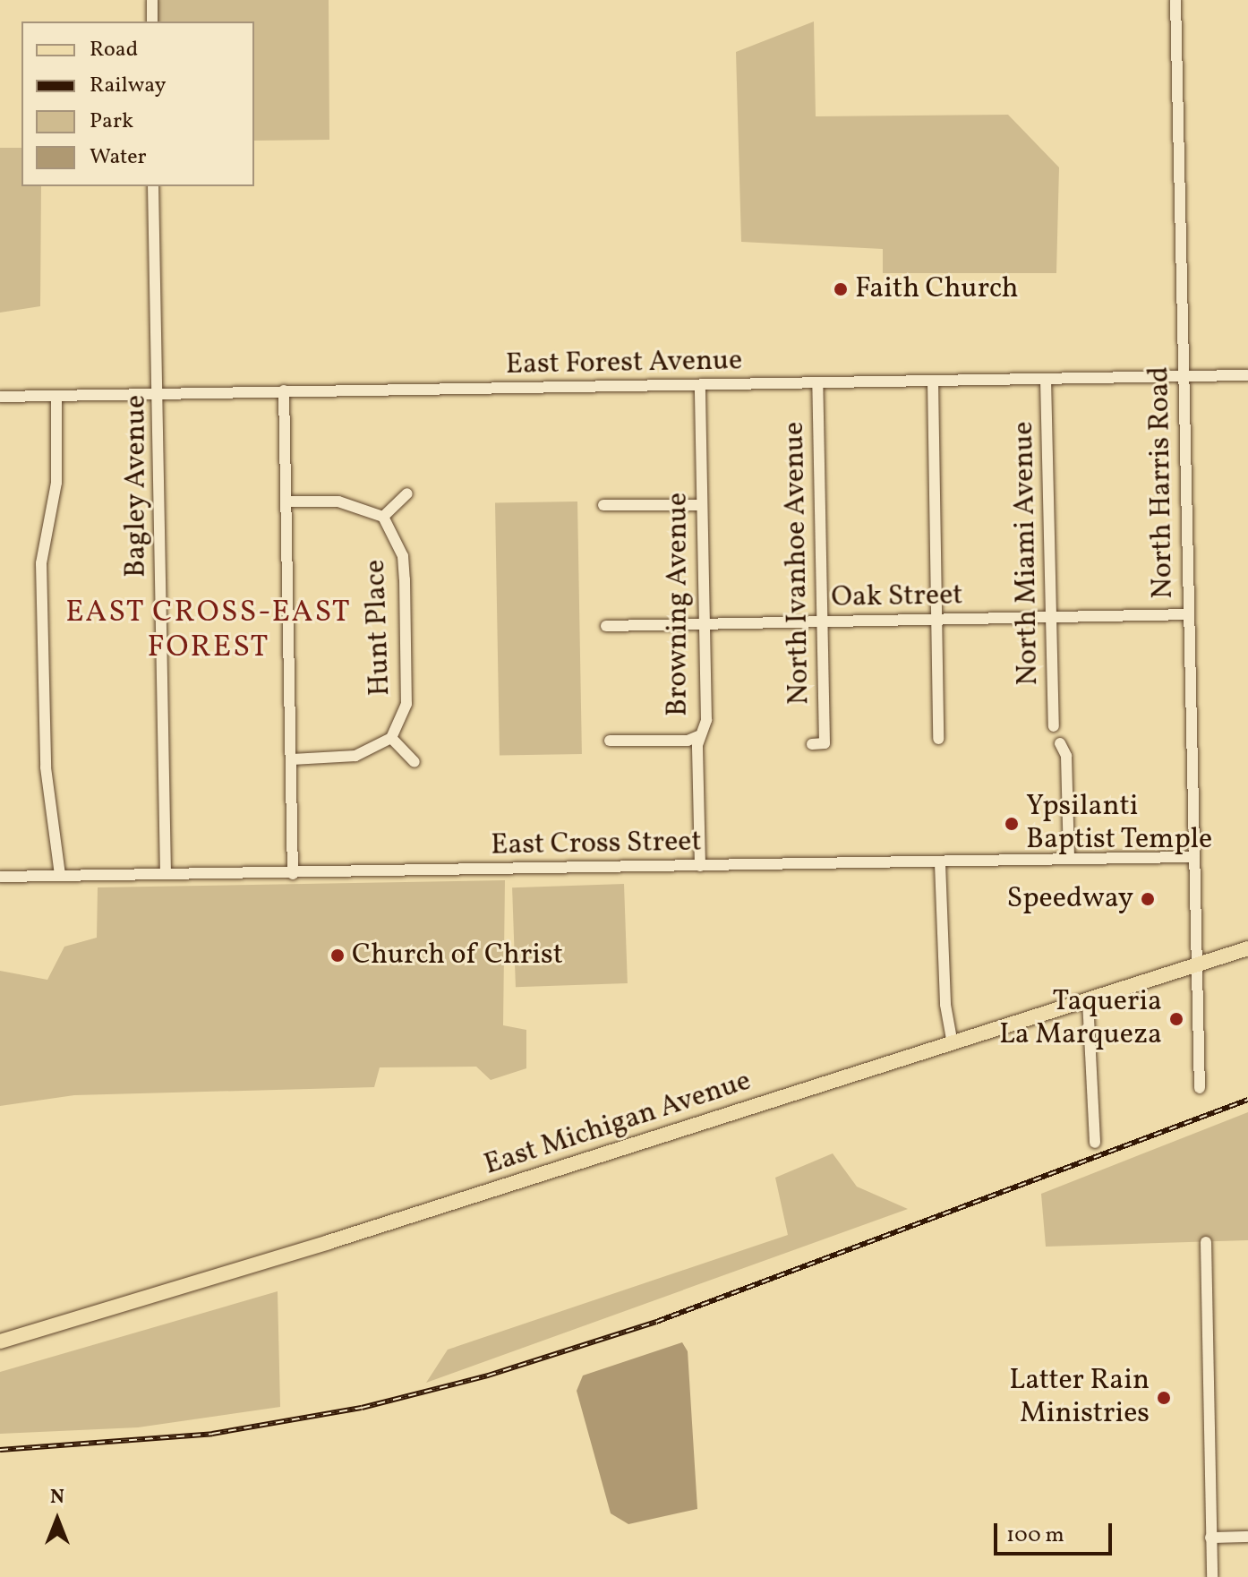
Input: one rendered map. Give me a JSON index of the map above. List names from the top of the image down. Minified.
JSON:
{"streets":{"main road":["East Michigan Avenue"],"street":["East Forest Avenue","North Harris Road","Bagley Avenue","North Miami Avenue","North Ivanhoe Avenue","Oak Street","Browning Avenue","Hunt Place","East Cross Street"]},"crossings":[["East Forest Avenue","North Harris Road"],["East Forest Avenue","Bagley Avenue"],["East Forest Avenue","North Miami Avenue"],["East Forest Avenue","North Ivanhoe Avenue"],["East Forest Avenue","Browning Avenue"],["North Harris Road","Oak Street"],["North Harris Road","East Cross Street"],["North Harris Road","East Michigan Avenue"],["Bagley Avenue","East Cross Street"],["North Miami Avenue","Oak Street"],["North Ivanhoe Avenue","Oak Street"],["Oak Street","Browning Avenue"],["Browning Avenue","East Cross Street"]],"districts":["EAST CROSS-EAST FOREST"],"places":["Faith Church","Ypsilanti Baptist Temple","Speedway","Church of Christ","Taqueria La Marqueza","Latter Rain Ministries"],"legend":["Road","Railway","Park","Water"],"scale_bar":"100 m","north":"top"}
